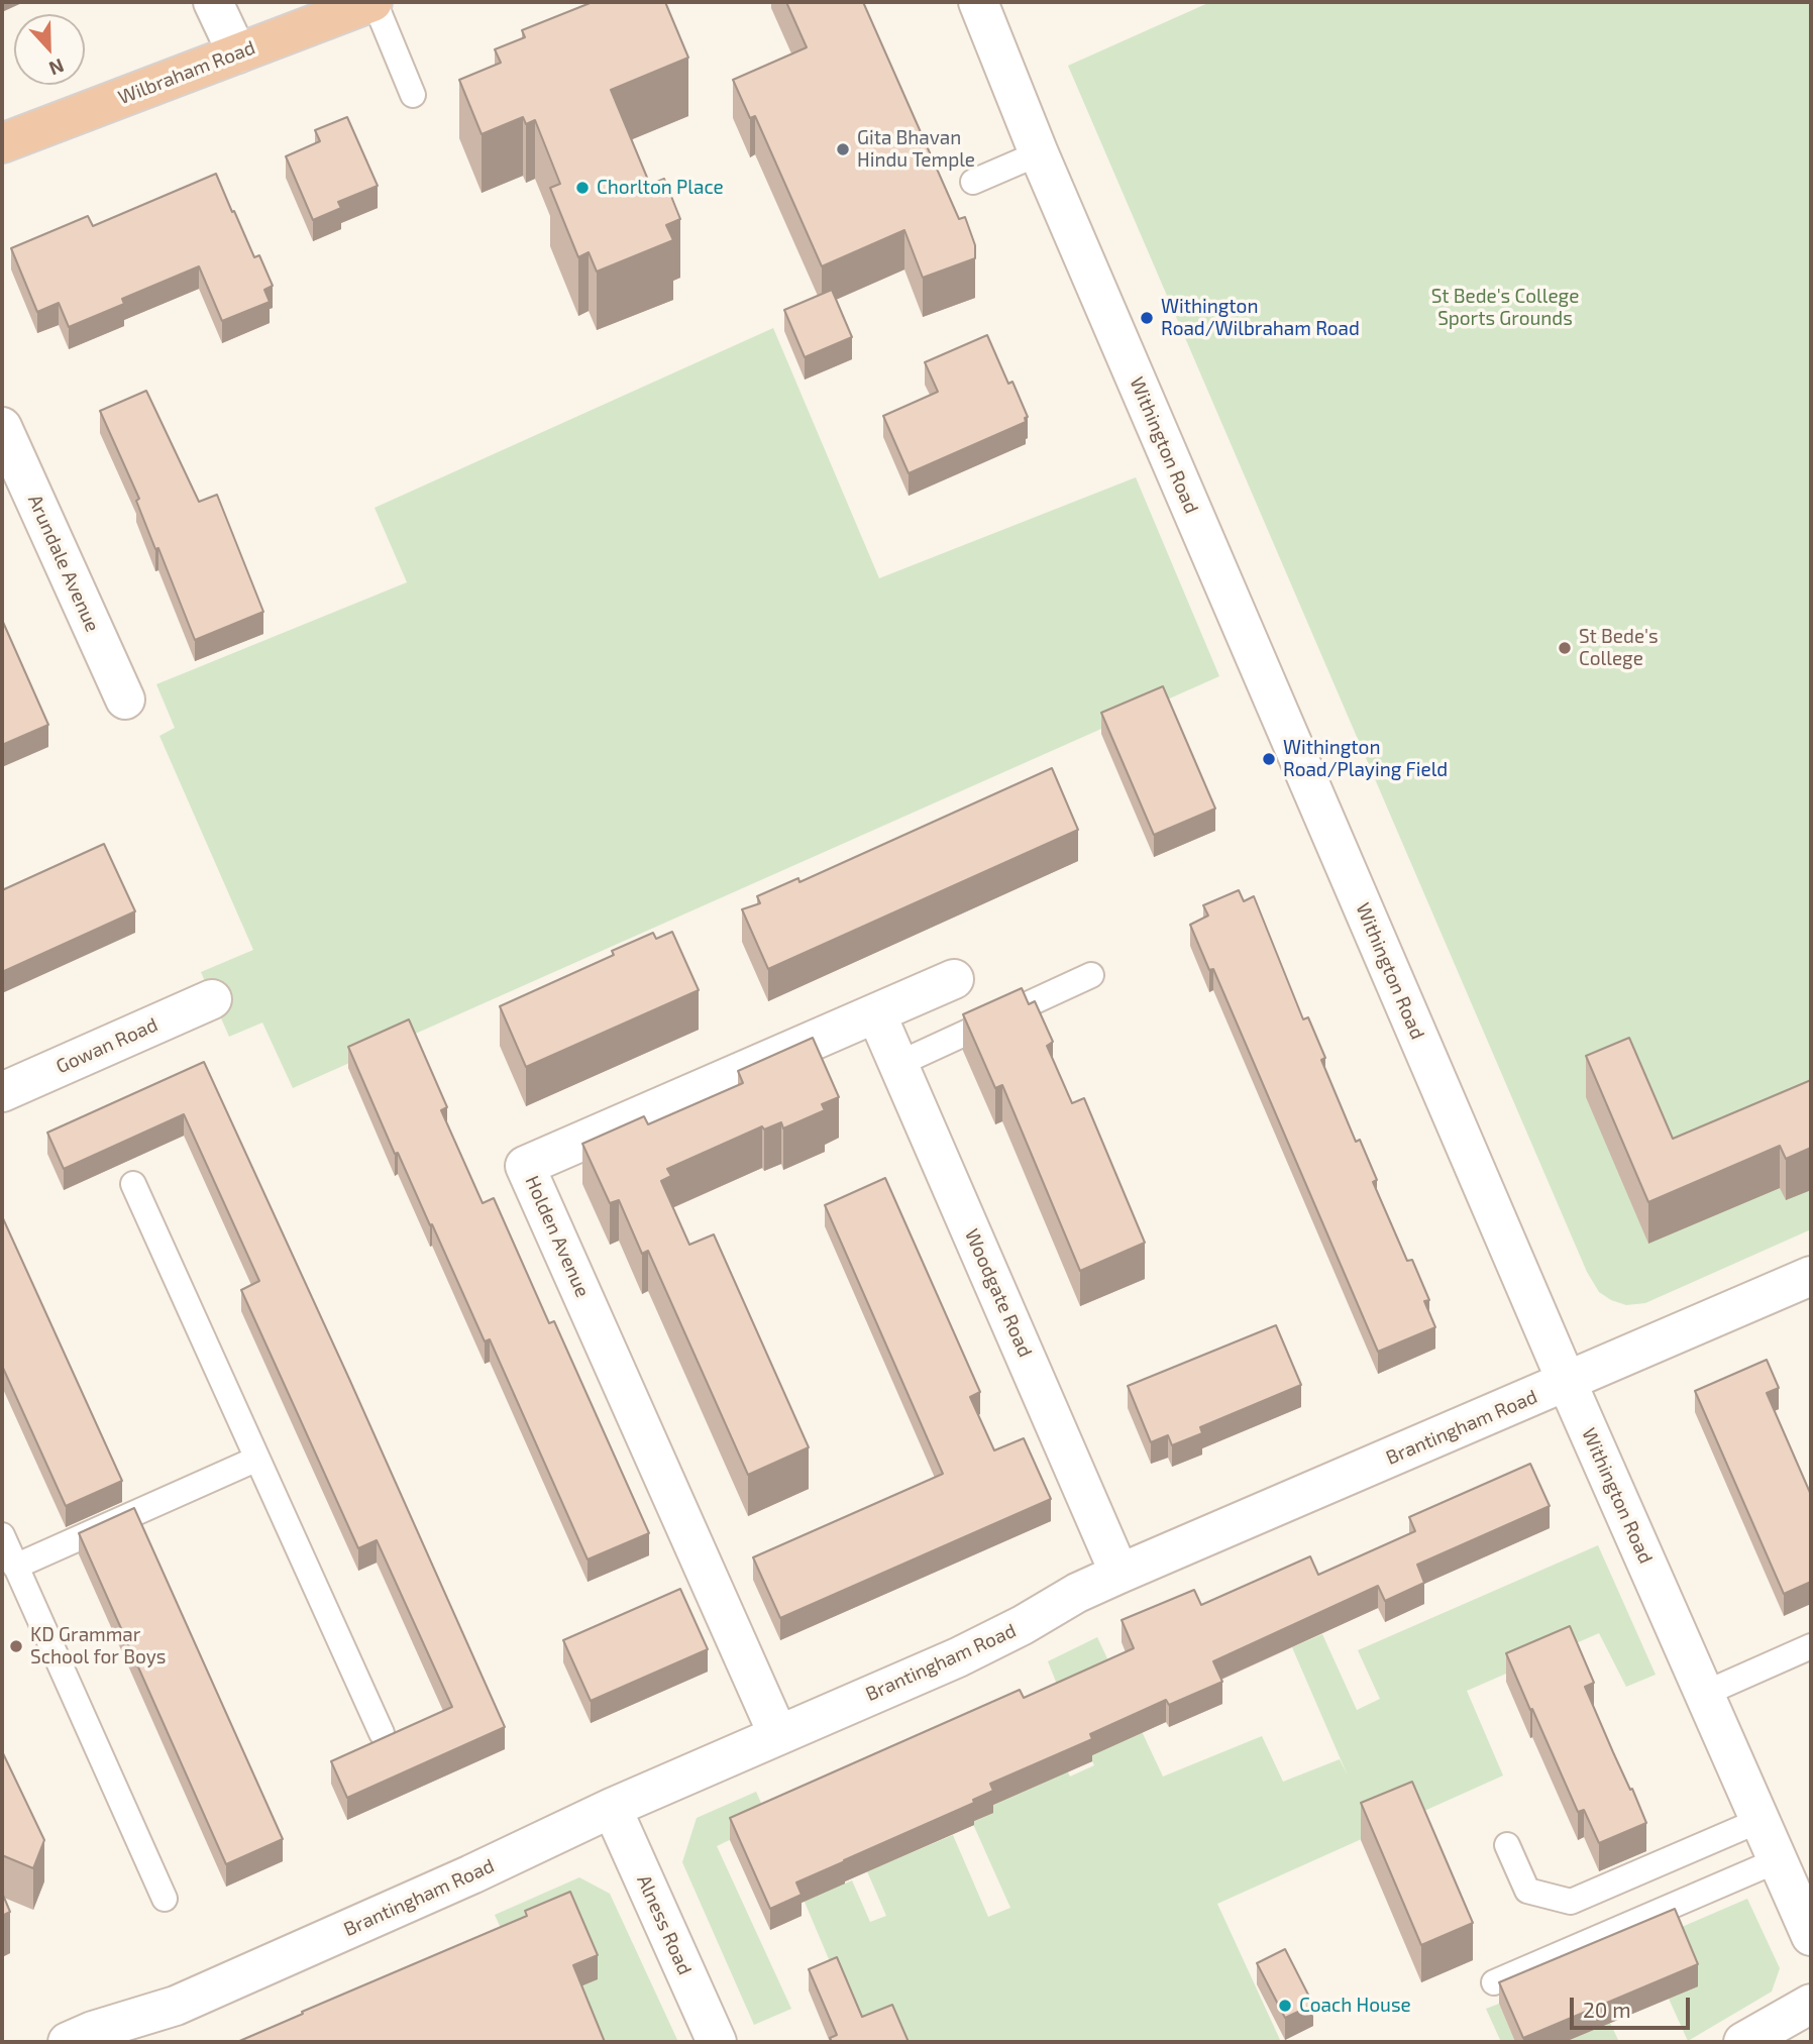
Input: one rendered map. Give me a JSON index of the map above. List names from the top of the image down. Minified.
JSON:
{"streets":{"highway":["Wilbraham Road"],"street":["Withington Road","Arundale Avenue","Gowan Road","Holden Avenue","Woodgate Road","Brantingham Road","Alness Road"]},"crossings":[["Withington Road","Brantingham Road"],["Holden Avenue","Woodgate Road"],["Holden Avenue","Brantingham Road"],["Woodgate Road","Brantingham Road"],["Brantingham Road","Alness Road"]],"parks":["St Bede's College Sports Grounds"],"places":["Gita Bhavan Hindu Temple","Chorlton Place","Withington Road/Wilbraham Road","St Bede's College","Withington Road/Playing Field","KD Grammar School for Boys","Coach House"],"scale_bar":"20 m","north":"bottom"}
